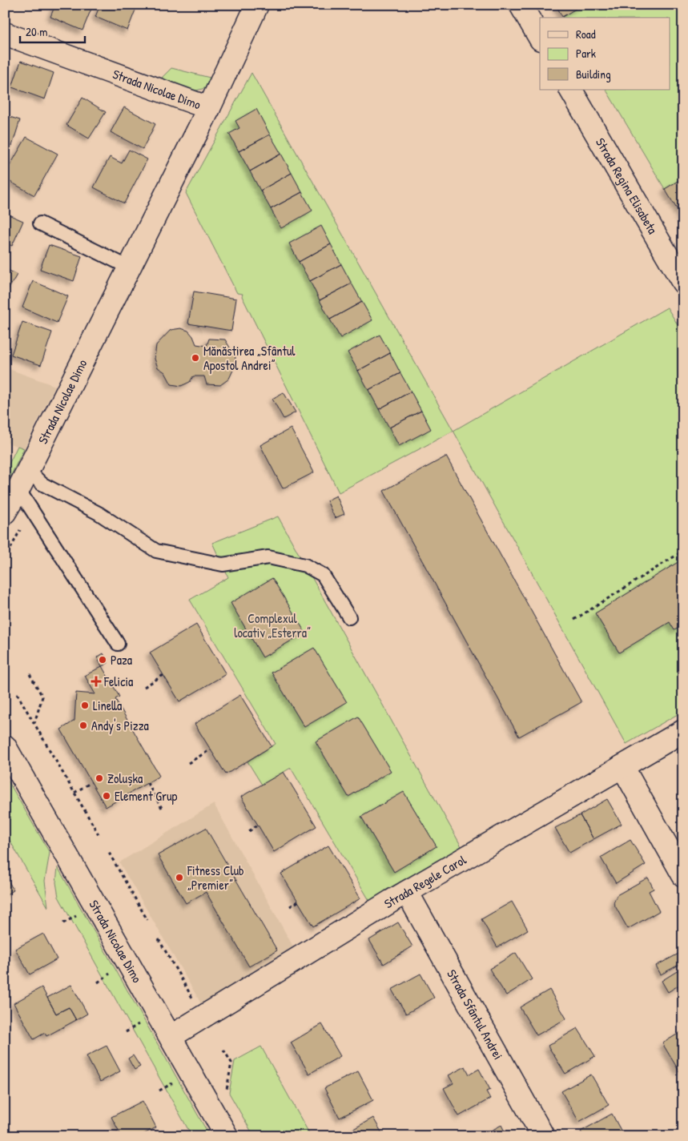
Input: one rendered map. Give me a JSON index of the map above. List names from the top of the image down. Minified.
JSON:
{"streets":{"street":["Strada Nicolae Dimo","Strada Regina Elisabeta","Strada Regele Carol","Strada Sfântul Andrei"]},"crossings":[["Strada Nicolae Dimo","Strada Regele Carol"],["Strada Regele Carol","Strada Sfântul Andrei"]],"parks":["Complexul locativ „Esterra”"],"places":{"other":["Mănăstirea „Sfântul Apostol Andrei”","Paza","Linella","Andy's Pizza","Zolușka","Element Grup","Fitness Club „Premier”"],"health":["Felicia"]},"legend":["Road","Park","Building"],"scale_bar":"20 m"}
